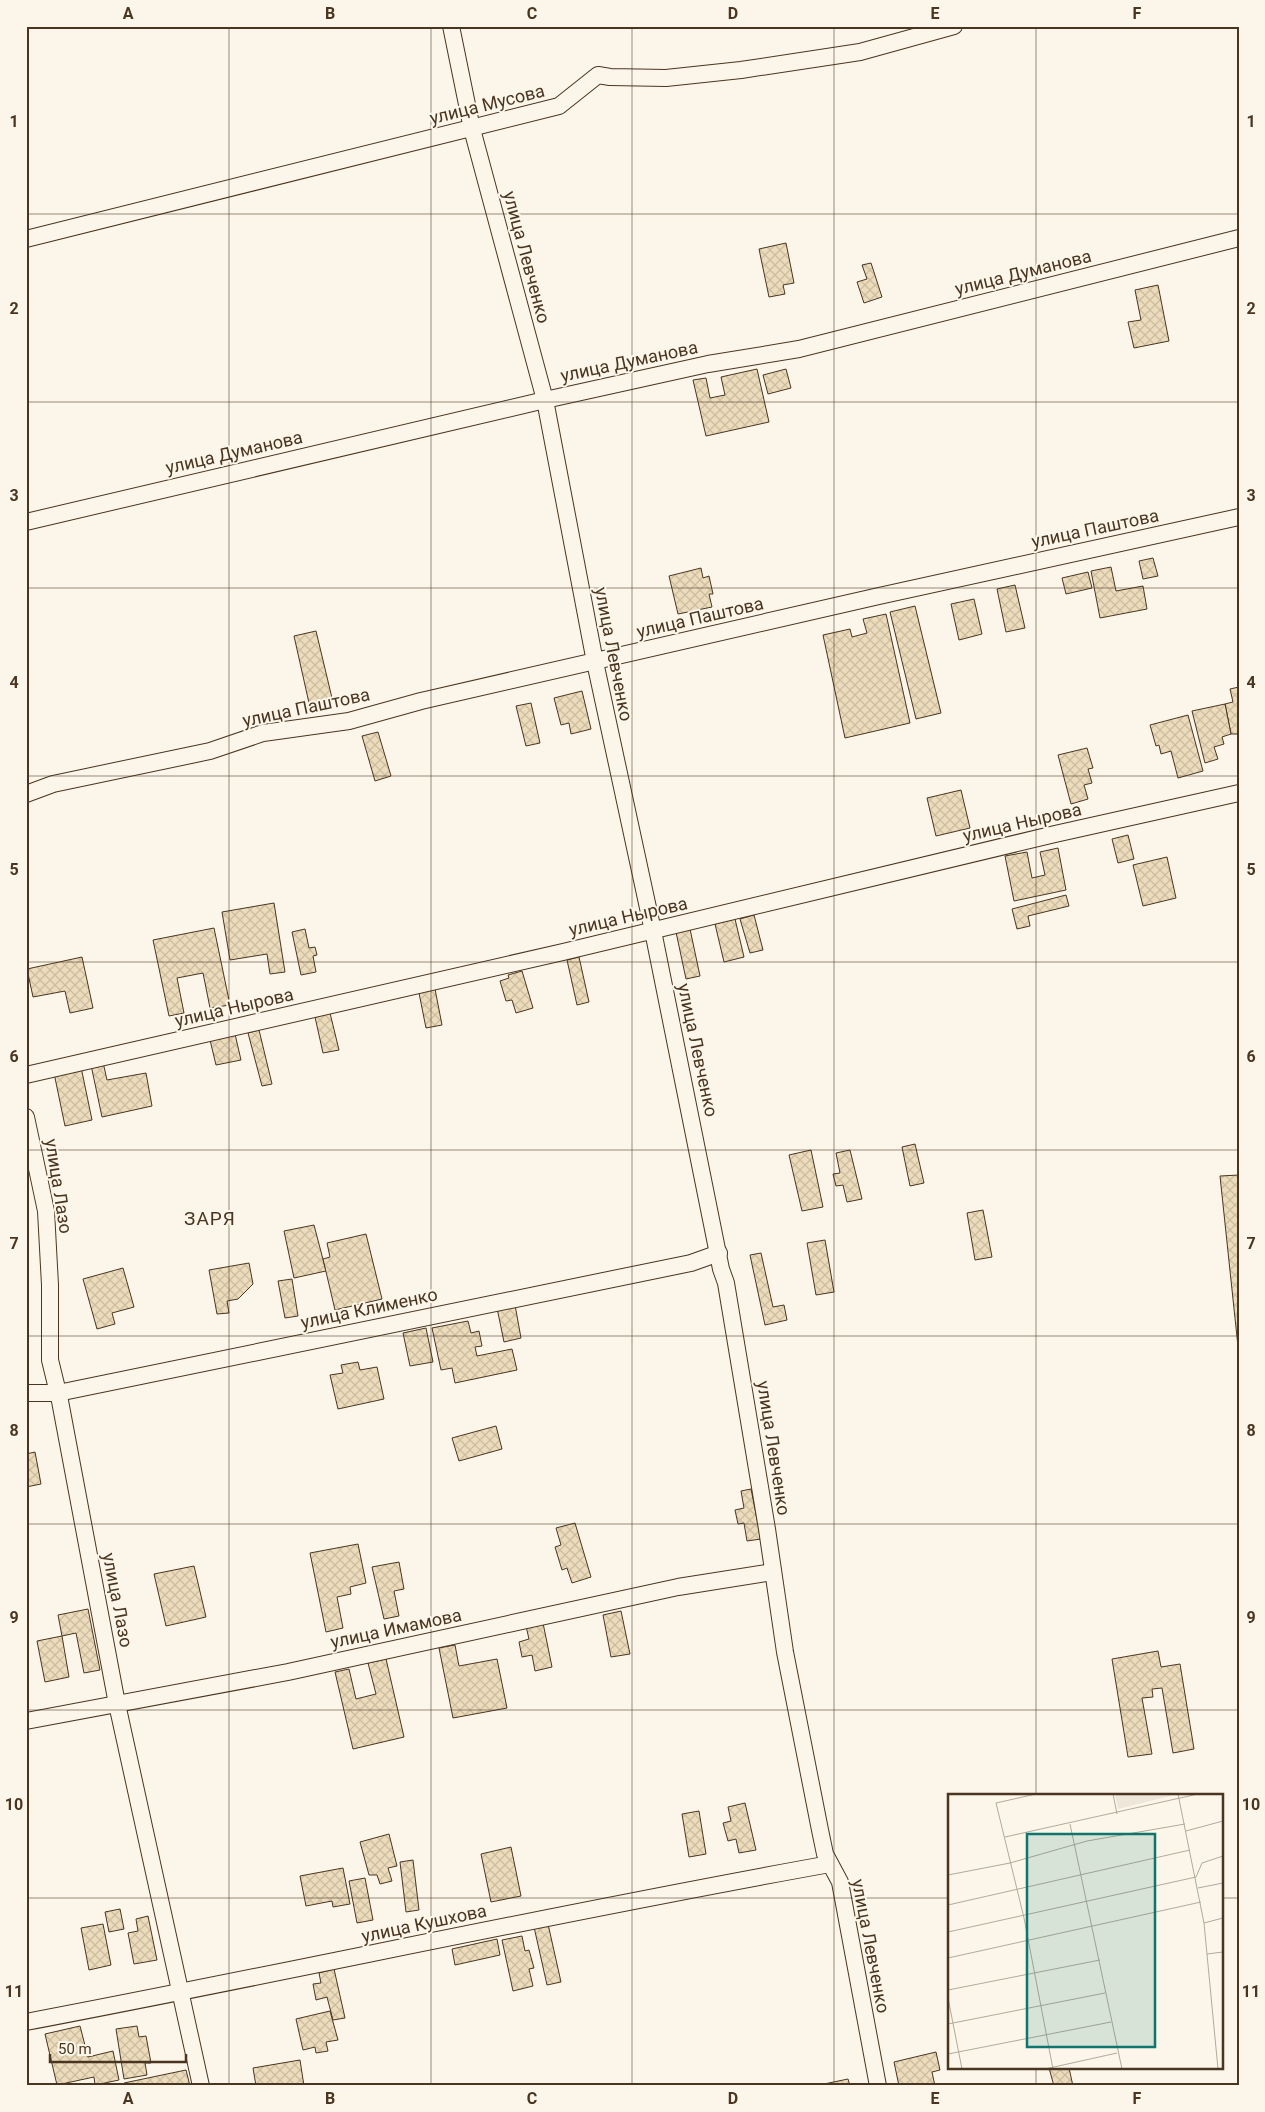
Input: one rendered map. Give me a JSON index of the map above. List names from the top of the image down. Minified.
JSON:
{"streets":{"street":["улица Мусова","улица Левченко","улица Думанова","улица Паштова","улица Нырова","улица Лазо","улица Клименко","улица Имамова","улица Кушхова"]},"crossings":[["улица Мусова","улица Левченко"],["улица Левченко","улица Думанова"],["улица Левченко","улица Паштова"],["улица Левченко","улица Нырова"],["улица Левченко","улица Клименко"],["улица Левченко","улица Имамова"],["улица Левченко","улица Кушхова"],["улица Лазо","улица Клименко"],["улица Лазо","улица Имамова"],["улица Лазо","улица Кушхова"]],"districts":["ЗАРЯ"],"scale_bar":"50 m","grid":{"columns":["A","B","C","D","E","F"],"rows":["1","2","3","4","5","6","7","8","9","10","11"]}}
